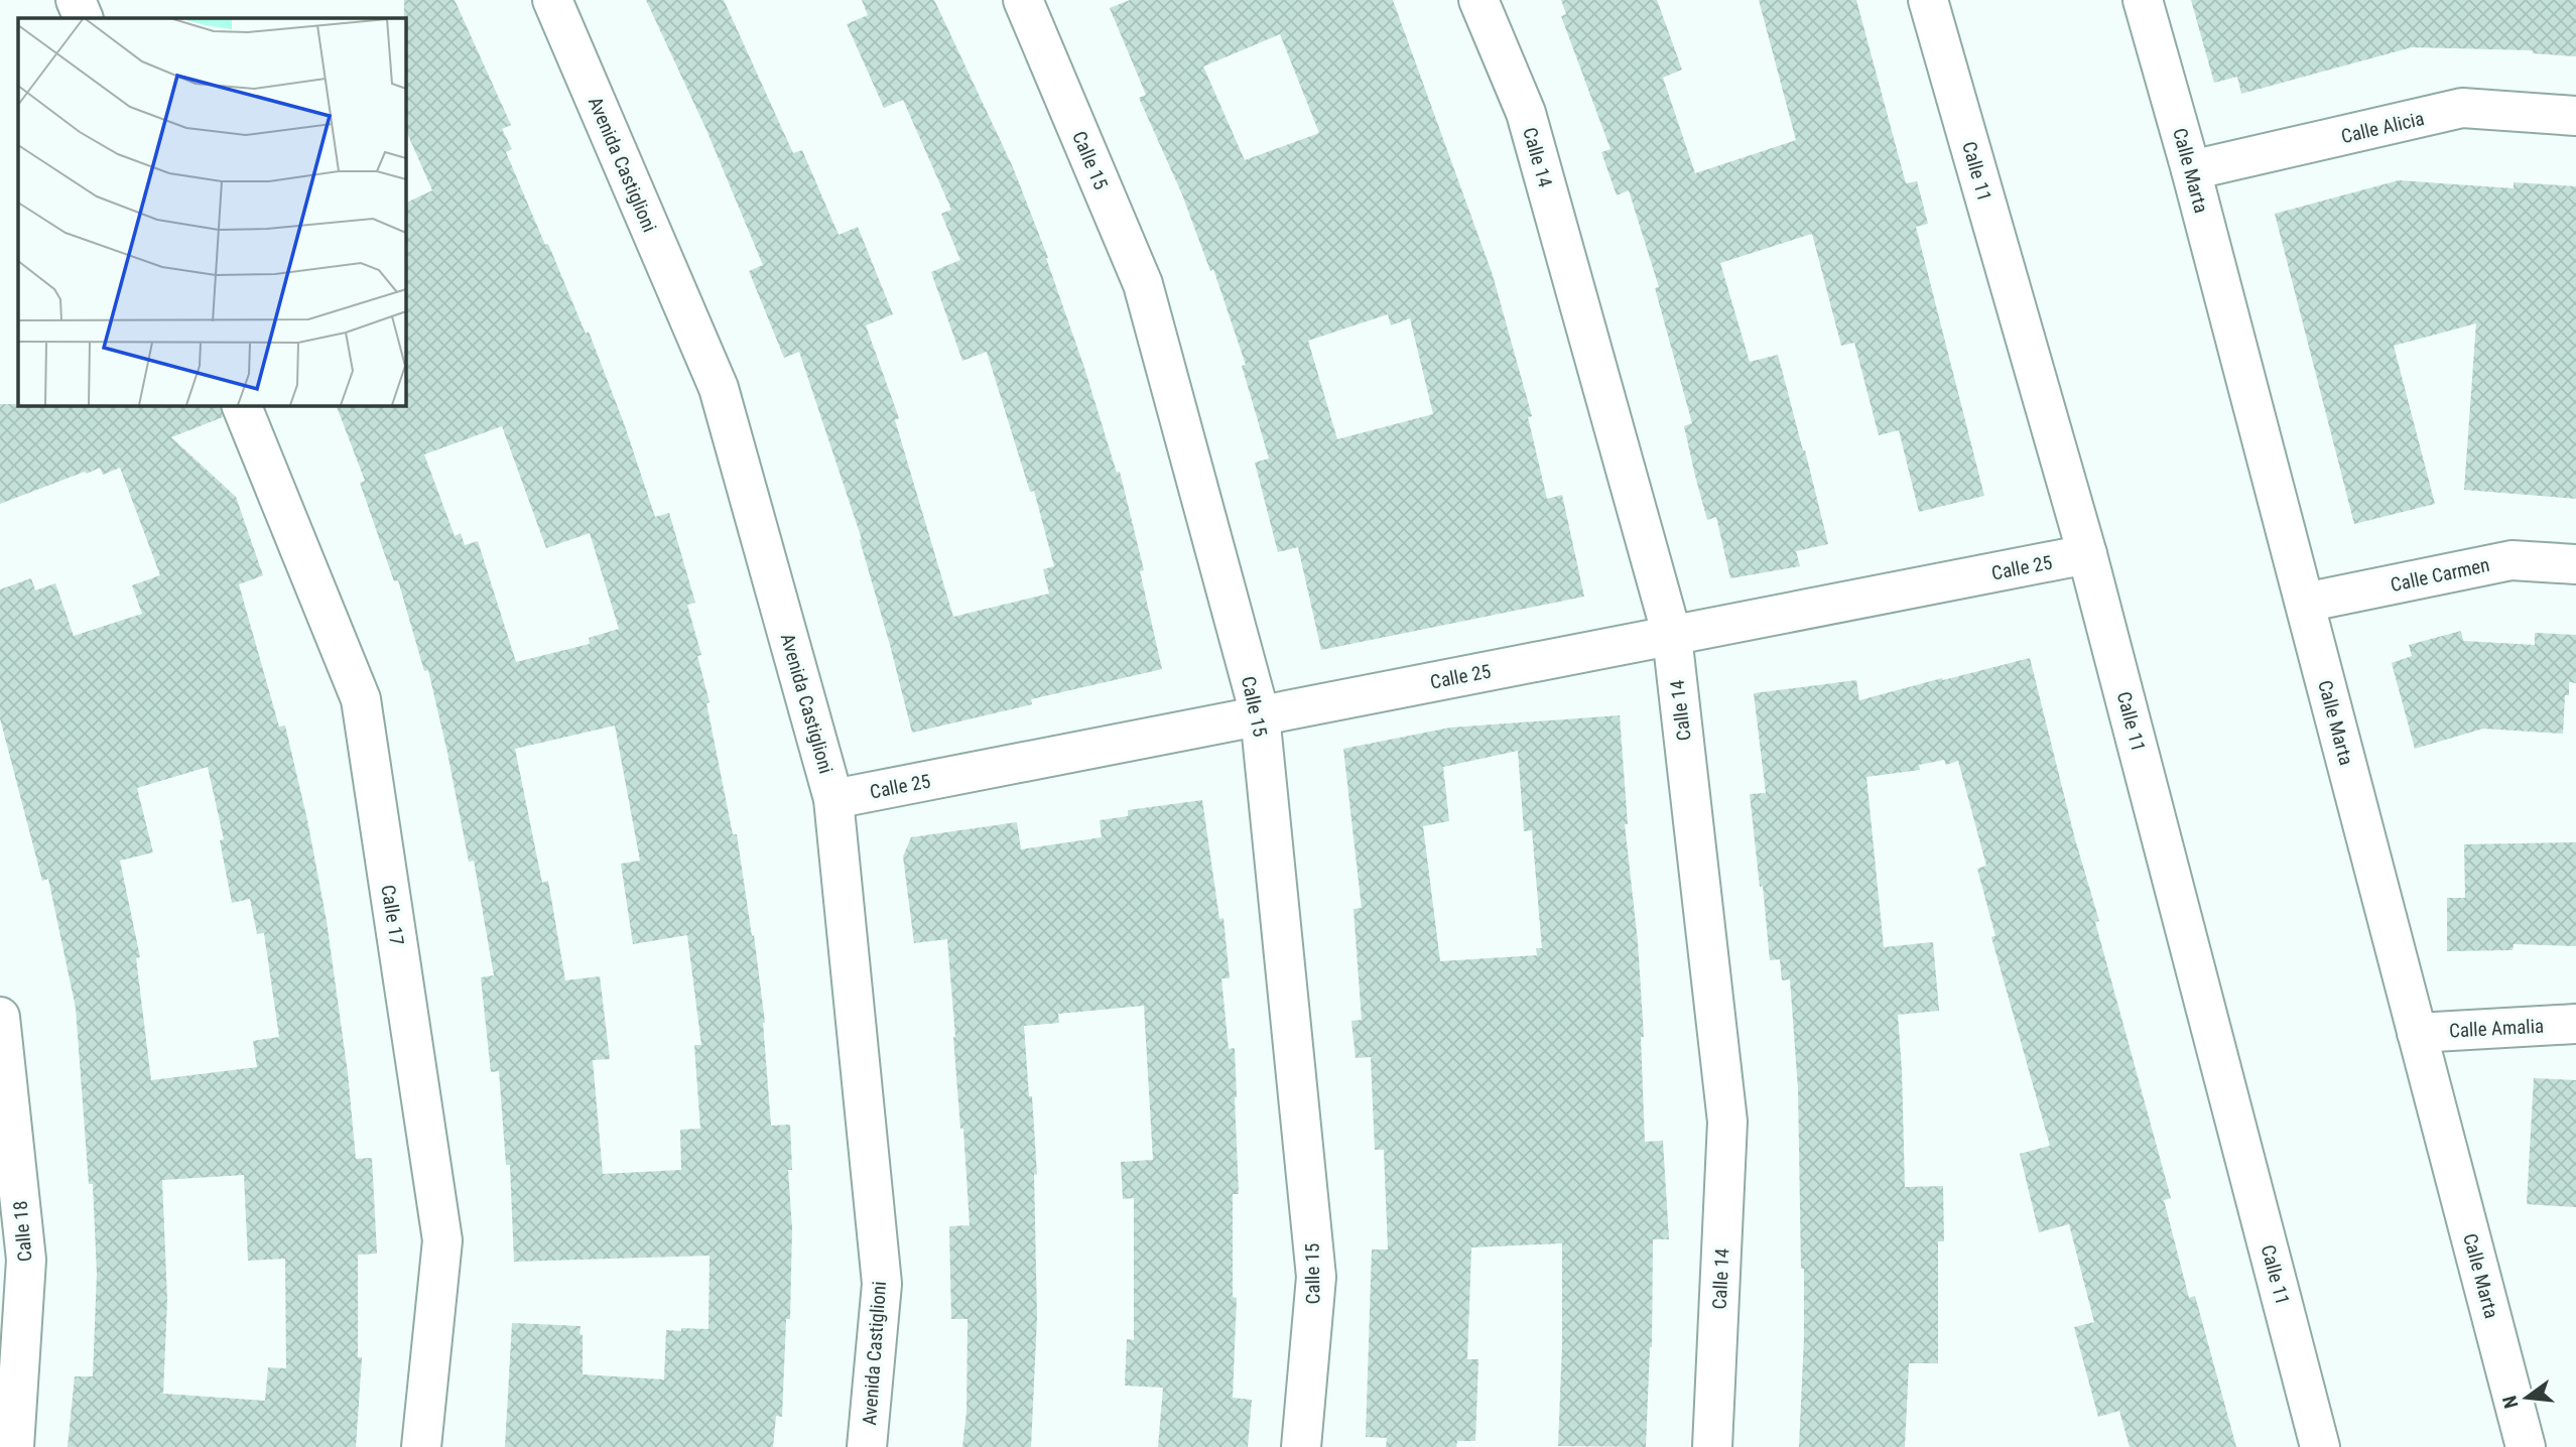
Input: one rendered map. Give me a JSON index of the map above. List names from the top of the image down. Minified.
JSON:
{"streets":{"street":["Calle Alicia","Calle 14","Calle 15","Avenida Castiglioni","Calle Marta","Calle 11","Calle 25","Calle Carmen","Calle 17","Calle Amalia","Calle 18"]},"crossings":[["Calle Alicia","Calle Marta"],["Calle 14","Calle 25"],["Calle 15","Calle 25"],["Avenida Castiglioni","Calle 25"],["Calle Marta","Calle Carmen"],["Calle Marta","Calle Amalia"],["Calle 11","Calle 25"]],"north":"left"}
